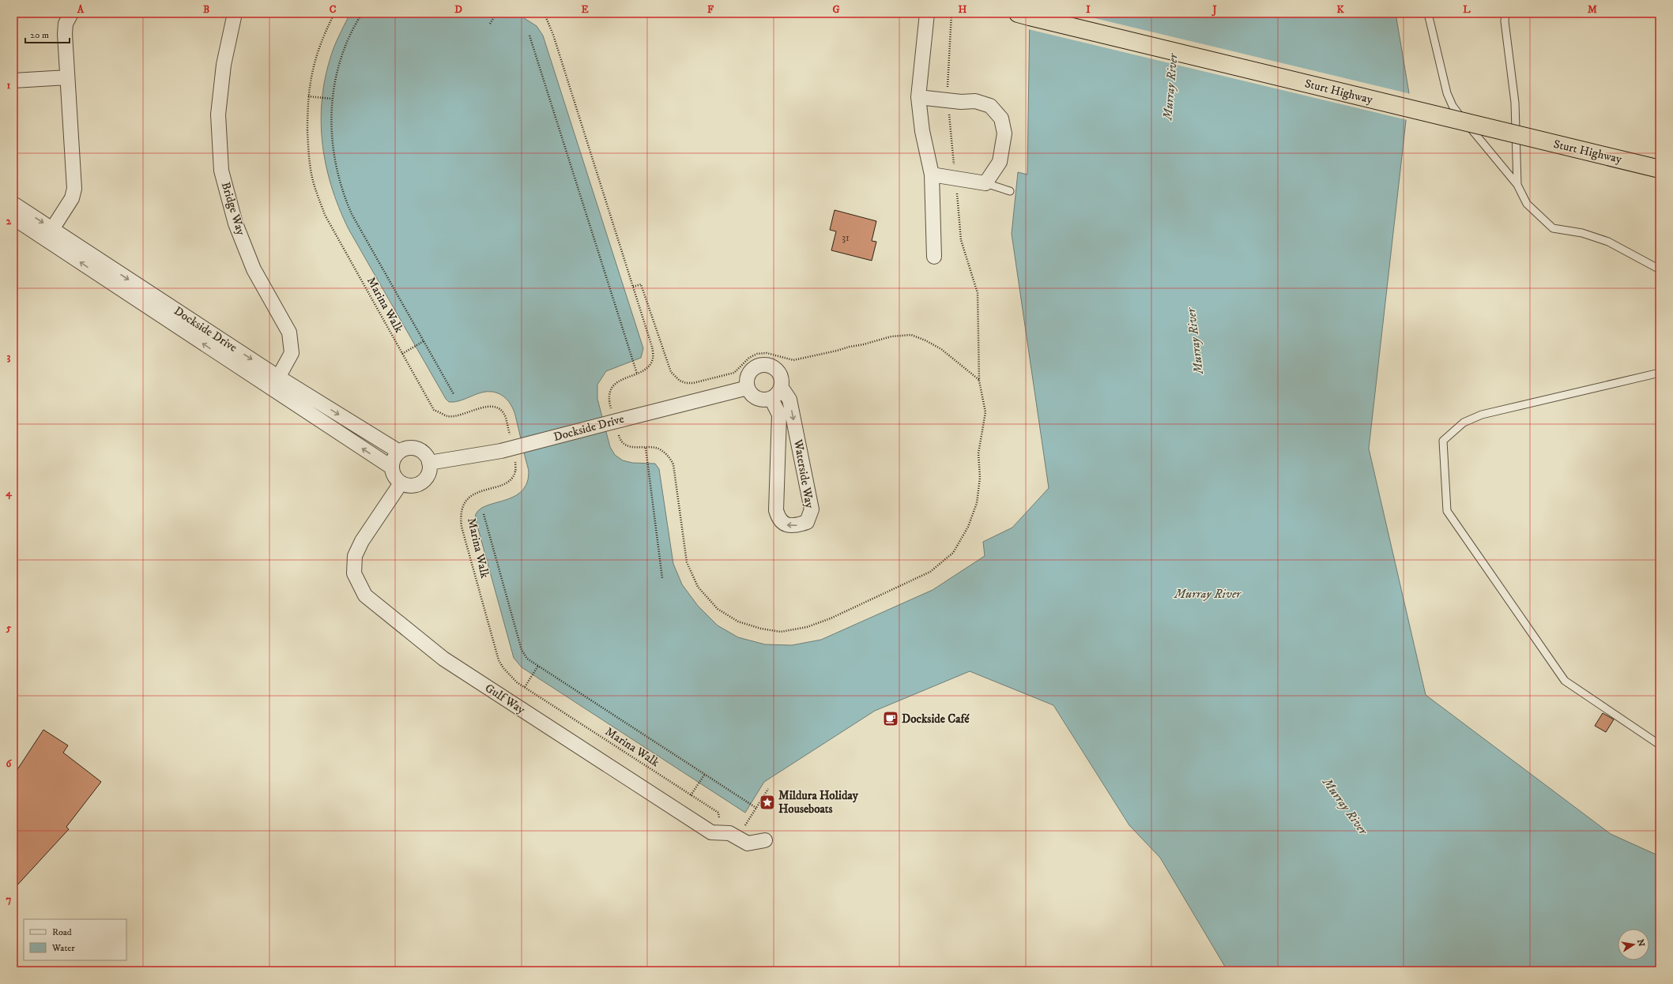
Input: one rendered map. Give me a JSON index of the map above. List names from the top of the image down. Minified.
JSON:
{"streets":{"highway":["Sturt Highway"],"street":["Bridge Way","Dockside Drive","Waterside Way","Gulf Way"],"path":["Marina Walk"]},"crossings":[["Bridge Way","Dockside Drive"],["Marina Walk","Gulf Way"],["Dockside Drive","Waterside Way"],["Dockside Drive","Gulf Way"]],"water":["Murray River"],"places":{"cafe":["Dockside Café"],"place":["Mildura Holiday Houseboats"]},"house_numbers":["31"],"legend":["Road","Water"],"scale_bar":"20 m","north":"right","grid":{"columns":["A","B","C","D","E","F","G","H","I","J","K","L","M"],"rows":["1","2","3","4","5","6","7"]}}
